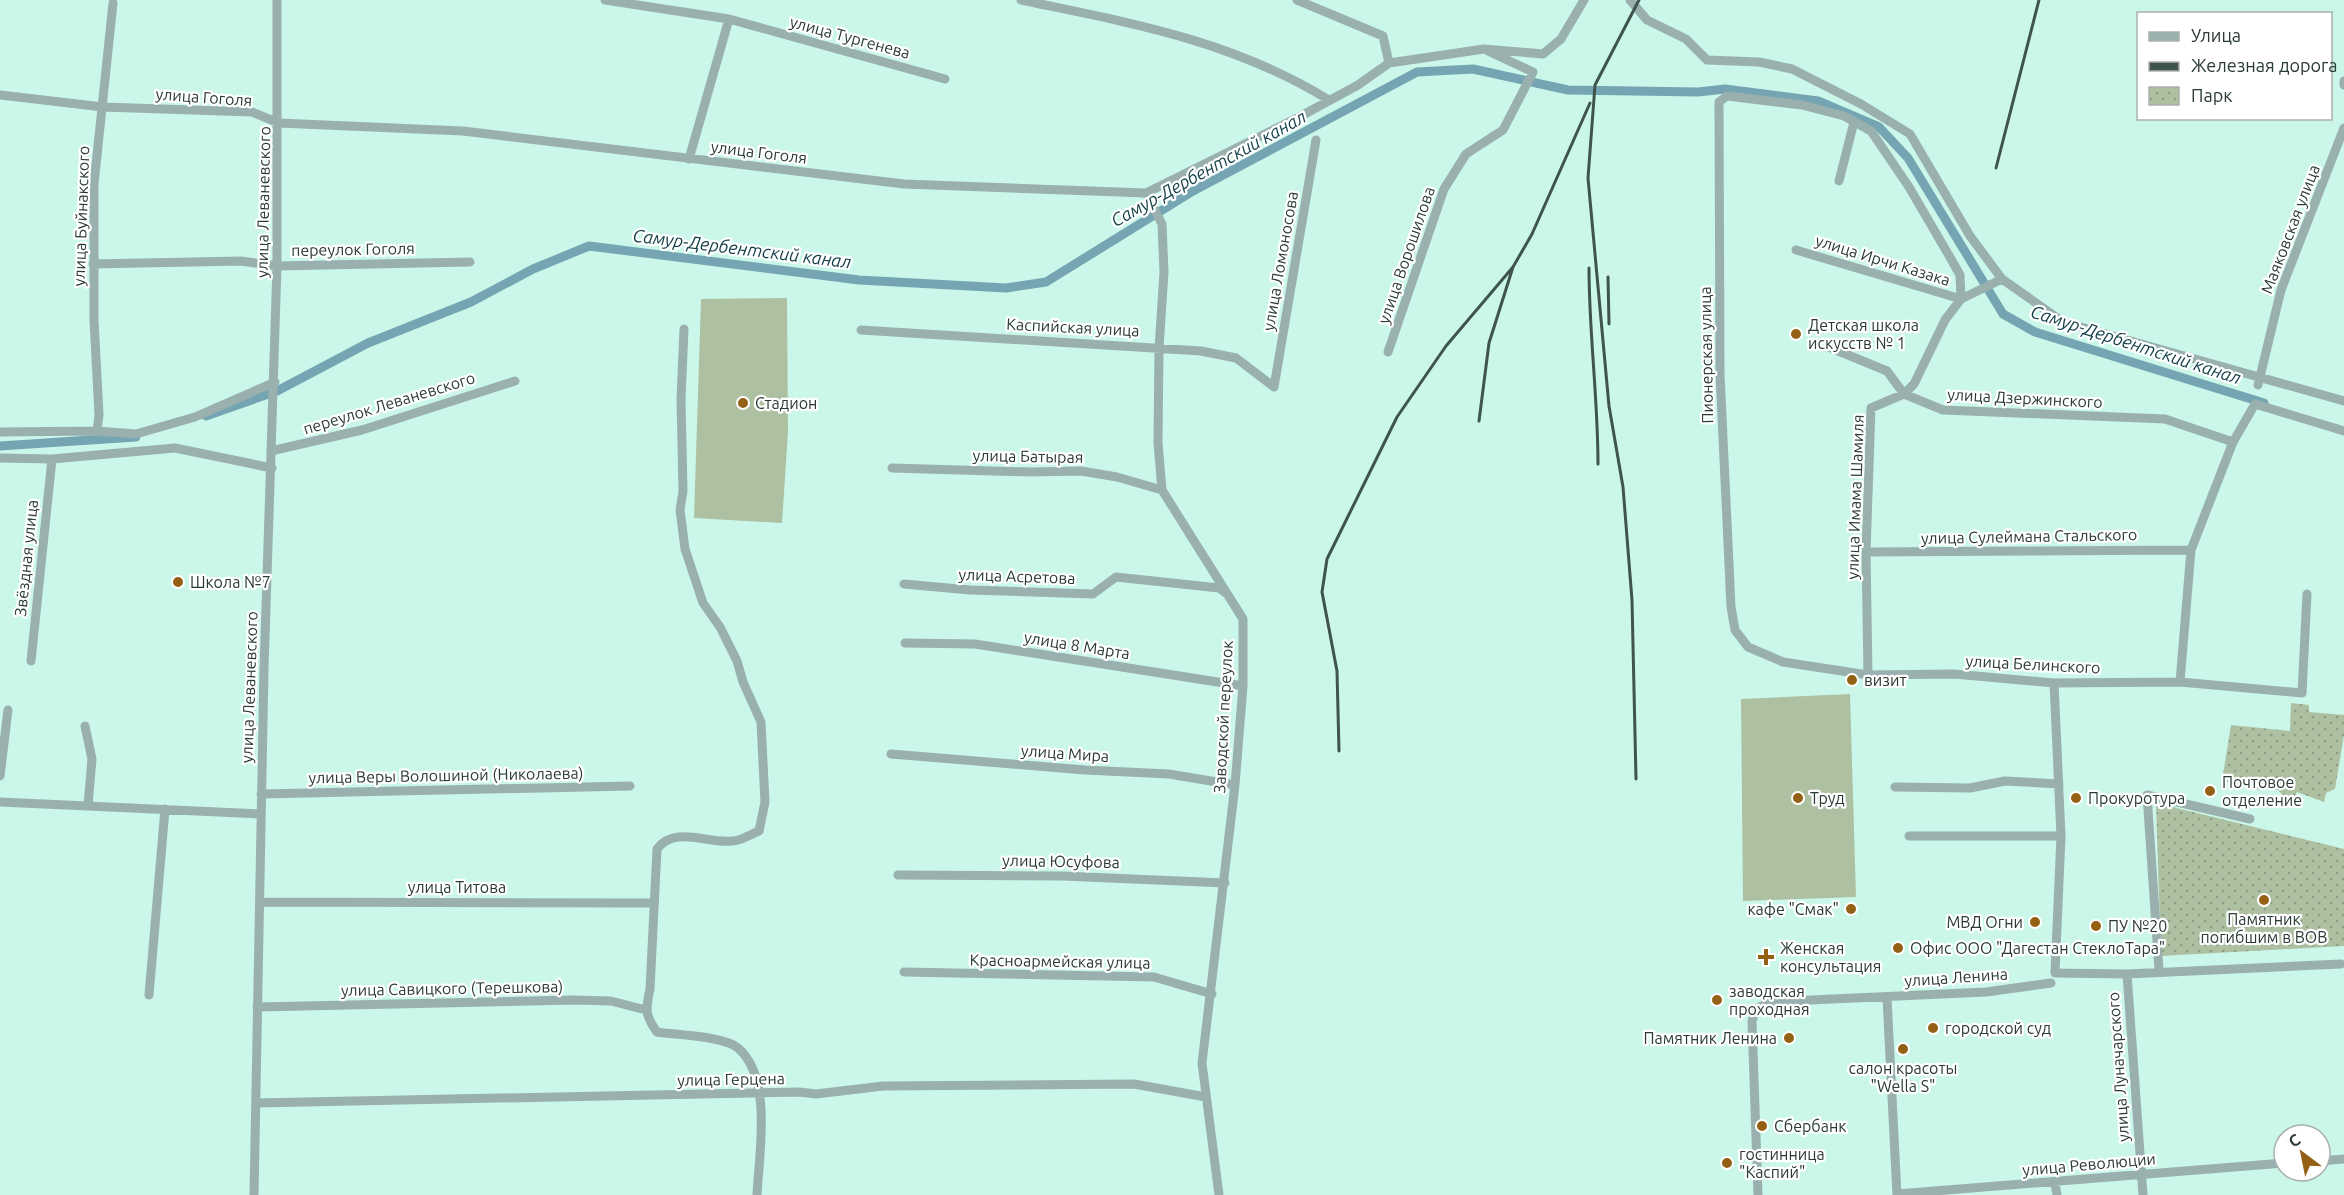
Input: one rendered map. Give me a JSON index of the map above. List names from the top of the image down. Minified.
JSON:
{"streets":{"street":["улица Тургенева","улица Гоголя","улица Леваневского","улица Буйнакского","Маяковская улица","переулок Гоголя","улица Ворошилова","улица Ирчи Казака","улица Ломоносова","Каспийская улица","Пионерская улица","улица Дзержинского","переулок Леваневского","улица Батырая","улица Имама Шамиля","улица Сулеймана Стальского","Звёздная улица","улица Асретова","улица 8 Марта","улица Белинского","Заводской переулок","улица Мира","улица Веры Волошиной (Николаева)","улица Юсуфова","улица Титова","Красноармейская улица","улица Ленина","улица Савицкого (Терешкова)","улица Луначарского","улица Герцена","улица Революции"]},"crossings":[["улица Гоголя","улица Леваневского"],["улица Гоголя","улица Буйнакского"],["улица Гоголя","улица Ворошилова"],["улица Гоголя","Заводской переулок"],["улица Леваневского","переулок Гоголя"],["улица Леваневского","переулок Леваневского"],["улица Леваневского","улица Веры Волошиной (Николаева)"],["улица Леваневского","улица Титова"],["улица Леваневского","улица Савицкого (Терешкова)"],["улица Леваневского","улица Герцена"],["улица Буйнакского","переулок Гоголя"],["улица Ломоносова","Каспийская улица"],["Каспийская улица","Заводской переулок"],["Пионерская улица","улица Белинского"],["улица Дзержинского","улица Имама Шамиля"],["улица Батырая","Заводской переулок"],["улица Имама Шамиля","улица Сулеймана Стальского"],["улица Имама Шамиля","улица Белинского"],["улица Асретова","Заводской переулок"],["улица 8 Марта","Заводской переулок"],["Заводской переулок","улица Мира"],["Заводской переулок","улица Юсуфова"],["Заводской переулок","Красноармейская улица"],["Заводской переулок","улица Герцена"],["улица Луначарского","улица Революции"]],"water":["Самур-Дербентский канал"],"places":{"other":["Детская школа искусств № 1","Стадион","Школа №7","визит","Почтовое отделение","Труд","Прокуротура","Памятник погибшим в ВОВ","кафе \"Смак\"","МВД Огни","ПУ №20","Офис ООО \"Дагестан СтеклоТара\"","заводская проходная","городской суд","Памятник Ленина","салон красоты \"Wella S\"","Сбербанк","гостинница \"Каспий\""],"health":["Женская консультация"]},"legend":["Улица","Железная дорога","Парк"],"north":"top left"}
